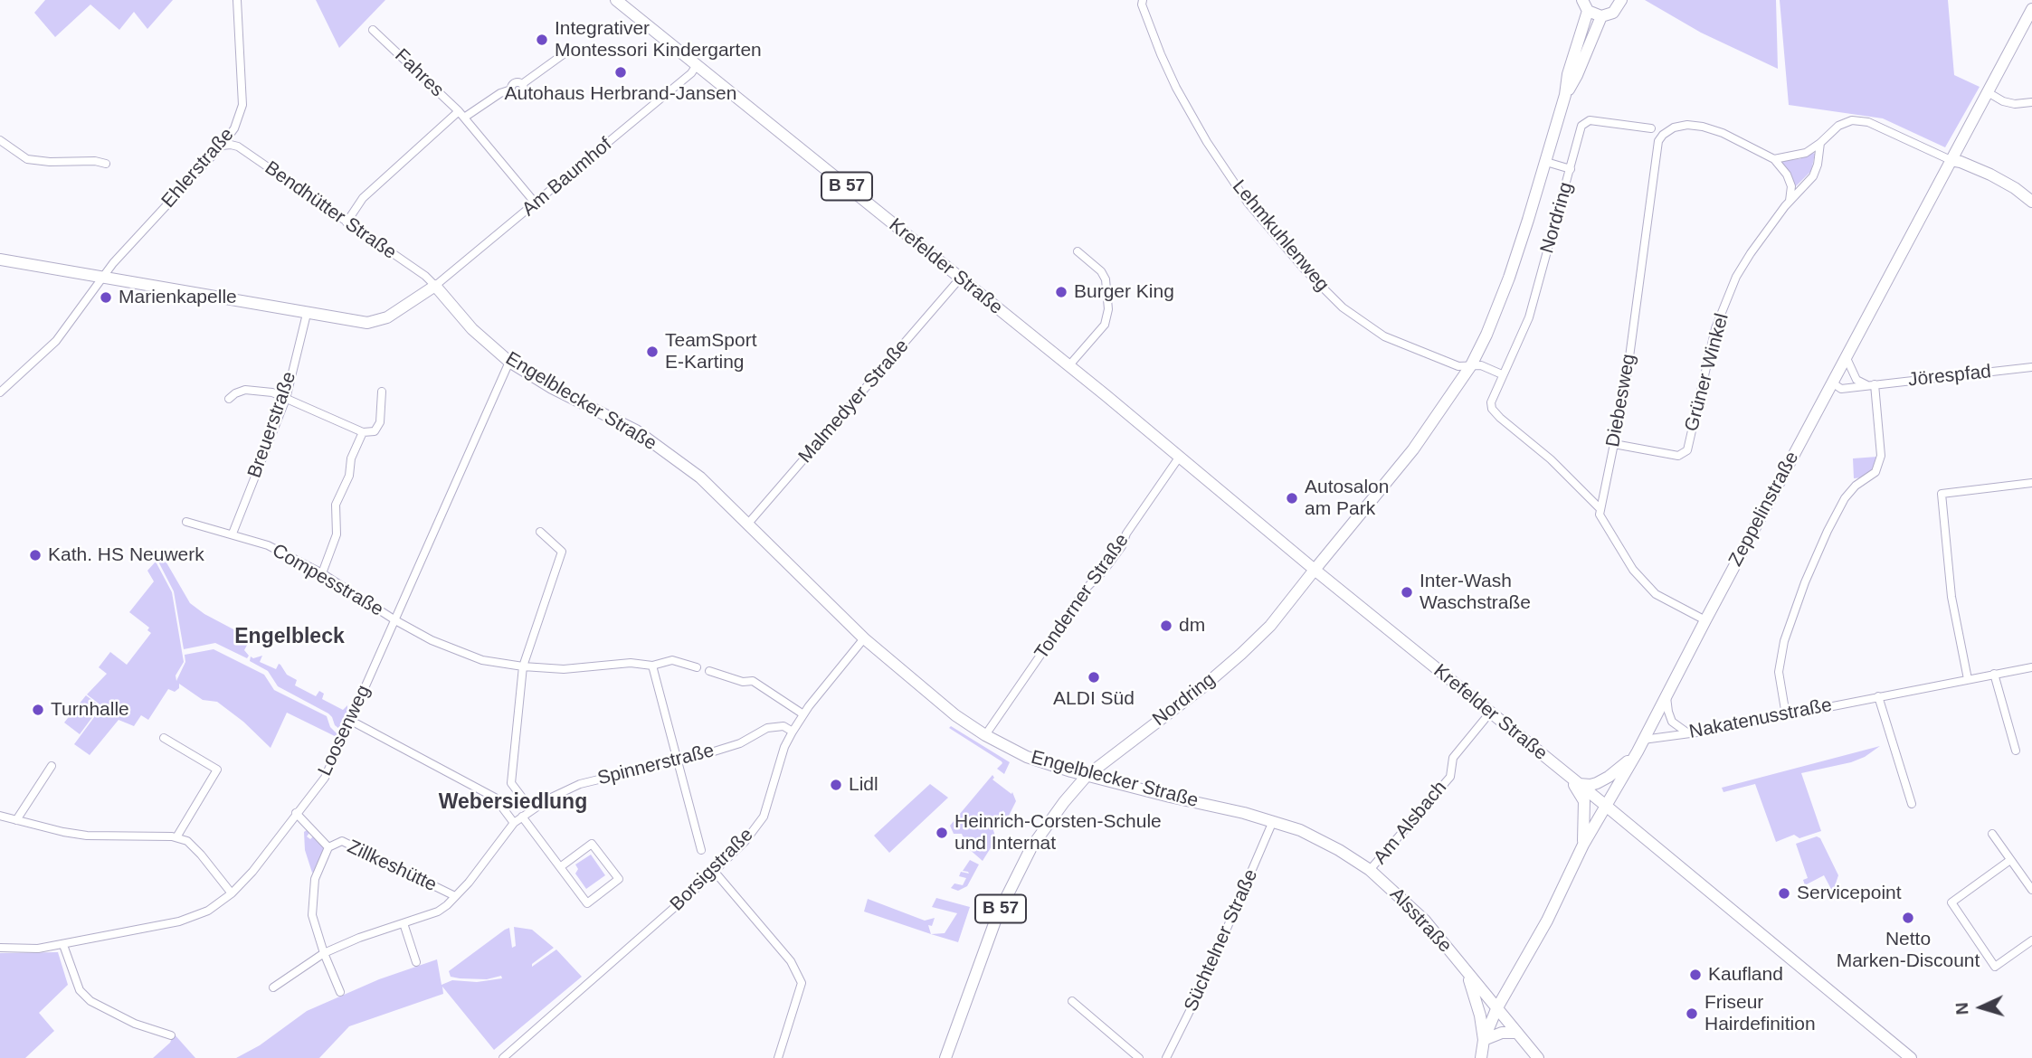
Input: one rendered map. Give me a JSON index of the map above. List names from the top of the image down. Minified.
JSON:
{"streets":{"street":["Fahres","Ehlerstraße","Am Baumhof","B 57","Bendhütter Straße","Nordring","Lehmkuhlenweg","Krefelder Straße","Grüner Winkel","Jörespfad","Diebesweg","Engelblecker Straße","Malmedyer Straße","Breuerstraße","Zeppelinstraße","Compesstraße","Tonderner Straße","Nakatenusstraße","Loosenweg","Spinnerstraße","Am Alsbach","Zillkeshütte","Borsigstraße","Alsstraße","Süchtelner Straße"]},"crossings":[["Fahres","Am Baumhof"],["Ehlerstraße","Bendhütter Straße"],["Am Baumhof","Bendhütter Straße"],["Am Baumhof","Krefelder Straße"],["Am Baumhof","Engelblecker Straße"],["Bendhütter Straße","Engelblecker Straße"],["Nordring","Lehmkuhlenweg"],["Nordring","Krefelder Straße"],["Nordring","Diebesweg"],["Nordring","Engelblecker Straße"],["Krefelder Straße","Malmedyer Straße"],["Krefelder Straße","Zeppelinstraße"],["Krefelder Straße","Tonderner Straße"],["Krefelder Straße","Am Alsbach"],["Grüner Winkel","Diebesweg"],["Jörespfad","Zeppelinstraße"],["Engelblecker Straße","Malmedyer Straße"],["Engelblecker Straße","Tonderner Straße"],["Engelblecker Straße","Loosenweg"],["Engelblecker Straße","Borsigstraße"],["Engelblecker Straße","Alsstraße"],["Engelblecker Straße","Süchtelner Straße"],["Breuerstraße","Compesstraße"],["Zeppelinstraße","Nakatenusstraße"],["Zeppelinstraße","Alsstraße"],["Compesstraße","Loosenweg"],["Loosenweg","Zillkeshütte"],["Spinnerstraße","Zillkeshütte"],["Spinnerstraße","Borsigstraße"],["Am Alsbach","Alsstraße"],["Alsstraße","Süchtelner Straße"]],"districts":["Engelbleck","Webersiedlung"],"places":["Integrativer Montessori Kindergarten","Autohaus Herbrand-Jansen","Burger King","Marienkapelle","TeamSport E-Karting","Autosalon am Park","Kath. HS Neuwerk","Inter-Wash Waschstraße","dm","ALDI Süd","Turnhalle","Lidl","Heinrich-Corsten-Schule und Internat","Servicepoint","Netto Marken-Discount","Kaufland","Friseur Hairdefinition"],"north":"left"}
